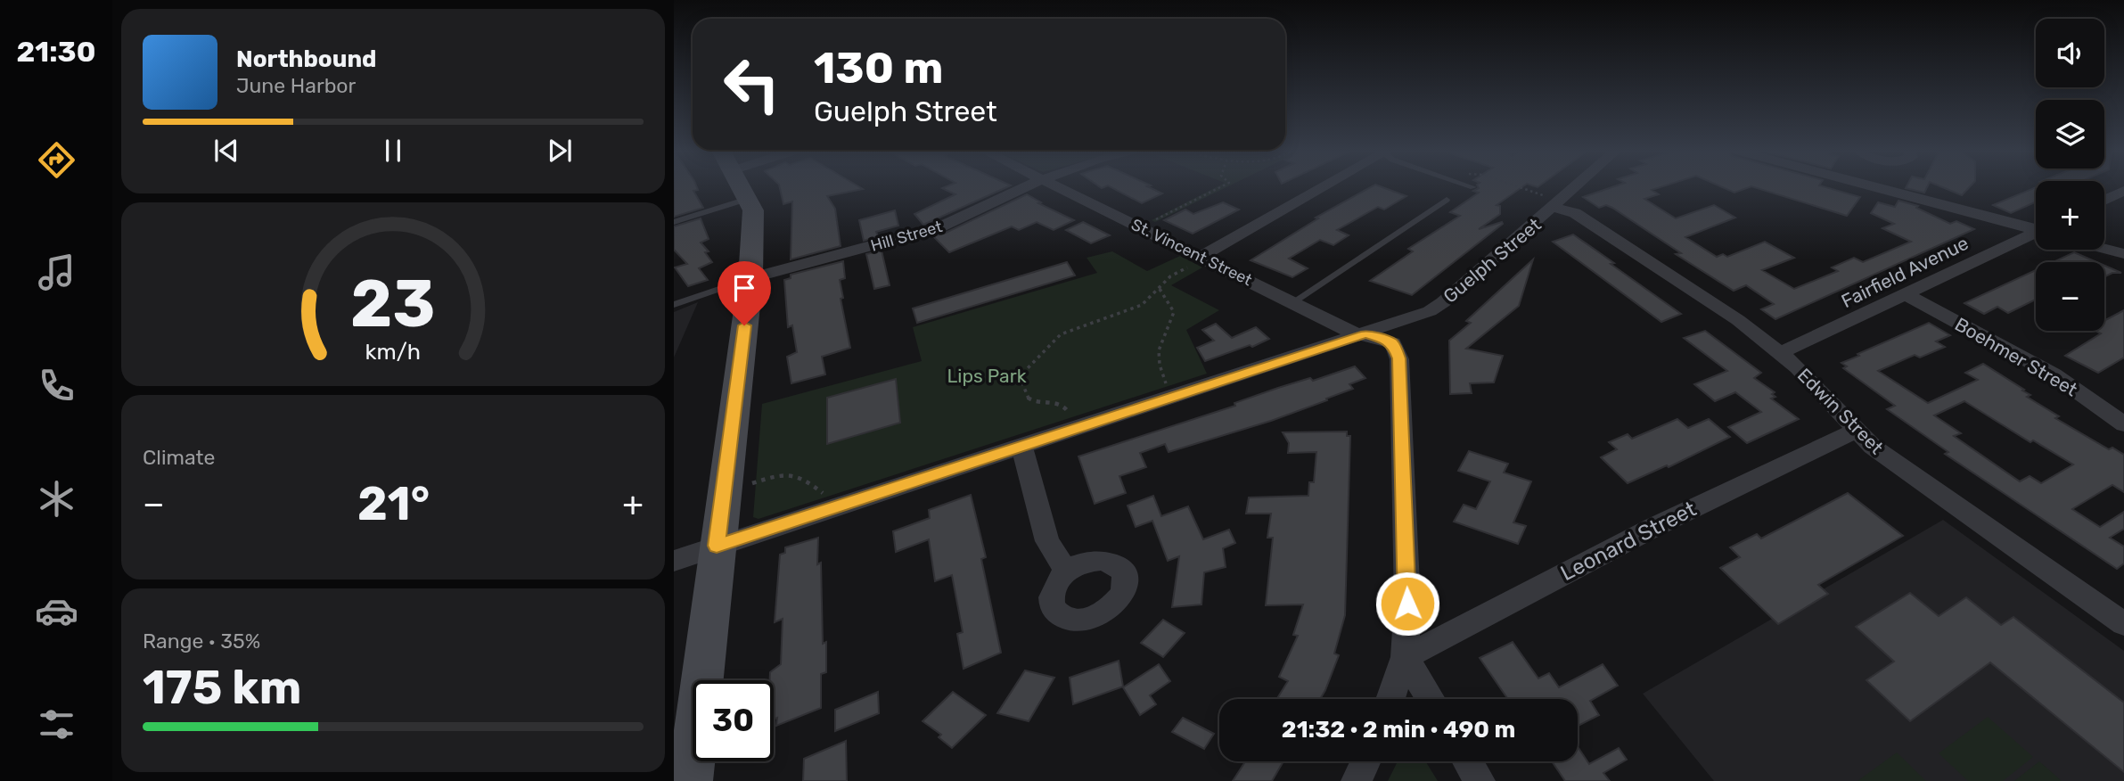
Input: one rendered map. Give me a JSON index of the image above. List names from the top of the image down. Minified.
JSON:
{"streets":{"street":["Hill Street","St. Vincent Street","Guelph Street","Fairfield Avenue","Boehmer Street","Edwin Street","Leonard Street"]},"crossings":[["St. Vincent Street","Guelph Street"],["St. Vincent Street","Leonard Street"],["Guelph Street","Edwin Street"],["Fairfield Avenue","Boehmer Street"],["Fairfield Avenue","Edwin Street"],["Edwin Street","Leonard Street"]],"parks":["Lips Park"],"page":{"tabs":"21:30","map_buttons":["+","−"],"turn":["130 m","Guelph Street"],"song":["Northbound","June Harbor"],"tile":["Climate",["Range · 35%","175 km"]],"heat":["−","21°","+"],"limit":"30","trip":"21:32 · 2 min · 490 m","gauge":["23","km/h"]}}
